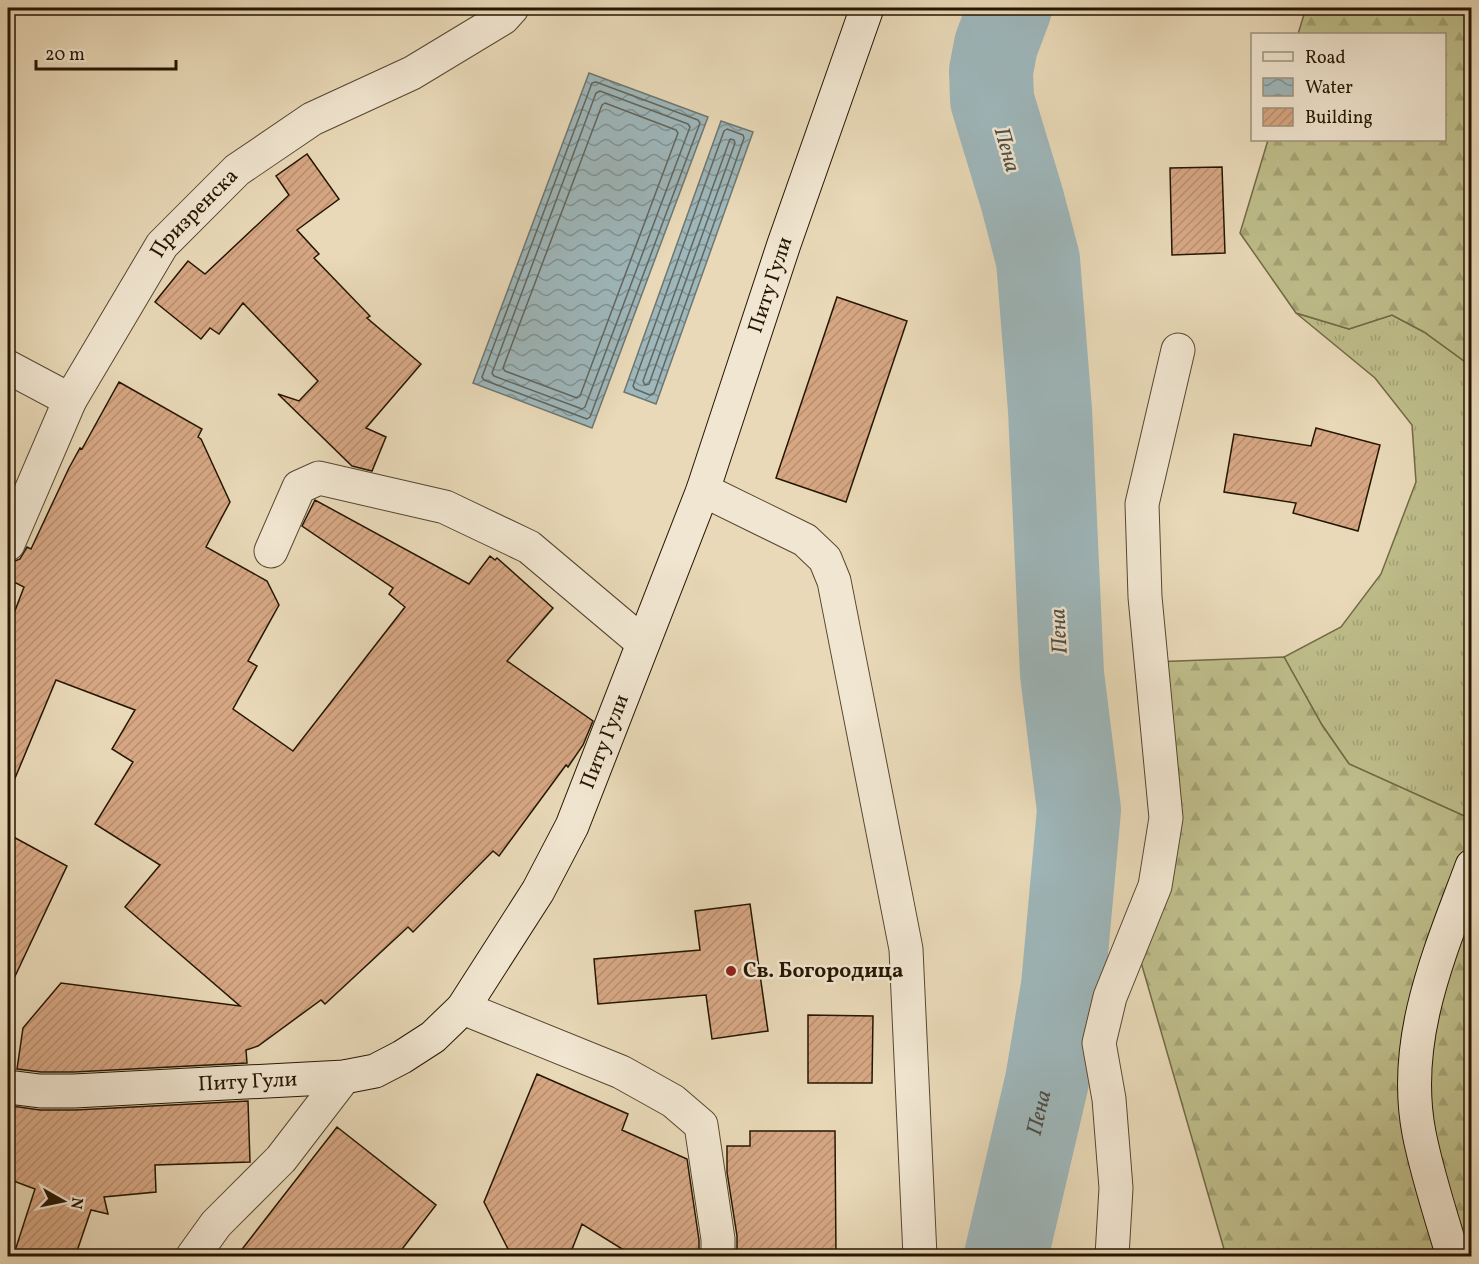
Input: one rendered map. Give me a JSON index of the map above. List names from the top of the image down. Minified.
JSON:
{"streets":{"street":["Призренска","Питу Гули"]},"water":["Пена"],"places":["Св. Богородица"],"legend":["Road","Water","Building"],"scale_bar":"20 m","north":"right"}
